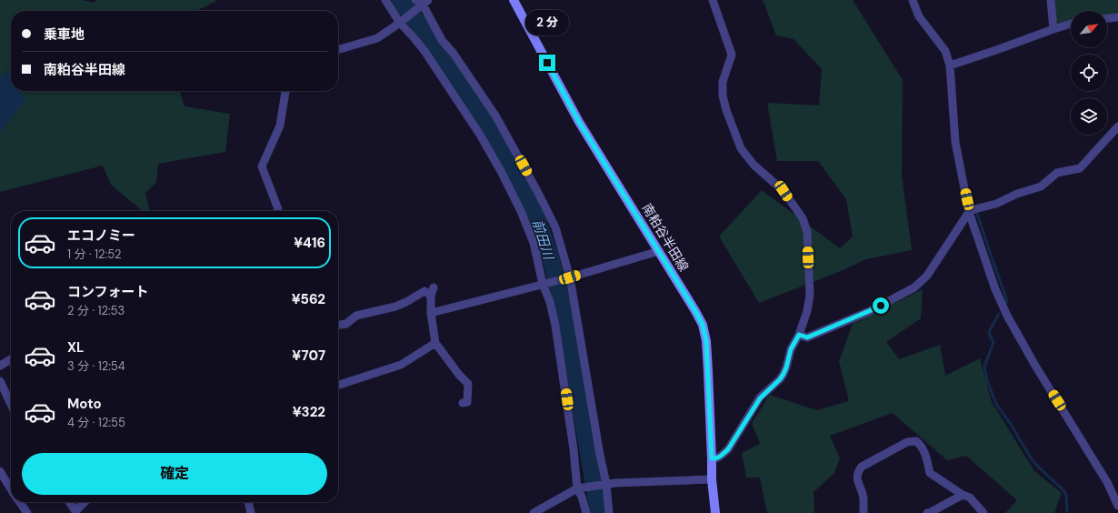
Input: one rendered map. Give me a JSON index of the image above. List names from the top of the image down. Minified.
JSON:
{"streets":{"main road":["南粕谷半田線"]},"water":["前田川"],"north":"top right","page":{"bubble":"2 分","banner":["乗車地","南粕谷半田線"],"list":[{"name":"エコノミー","note":"1 分 · 12:52","value":"¥416"},{"name":"コンフォート","note":"2 分 · 12:53","value":"¥562"},{"name":"XL","note":"3 分 · 12:54","value":"¥707"},{"name":"Moto","note":"4 分 · 12:55","value":"¥322"}],"buttons":"確定"}}
